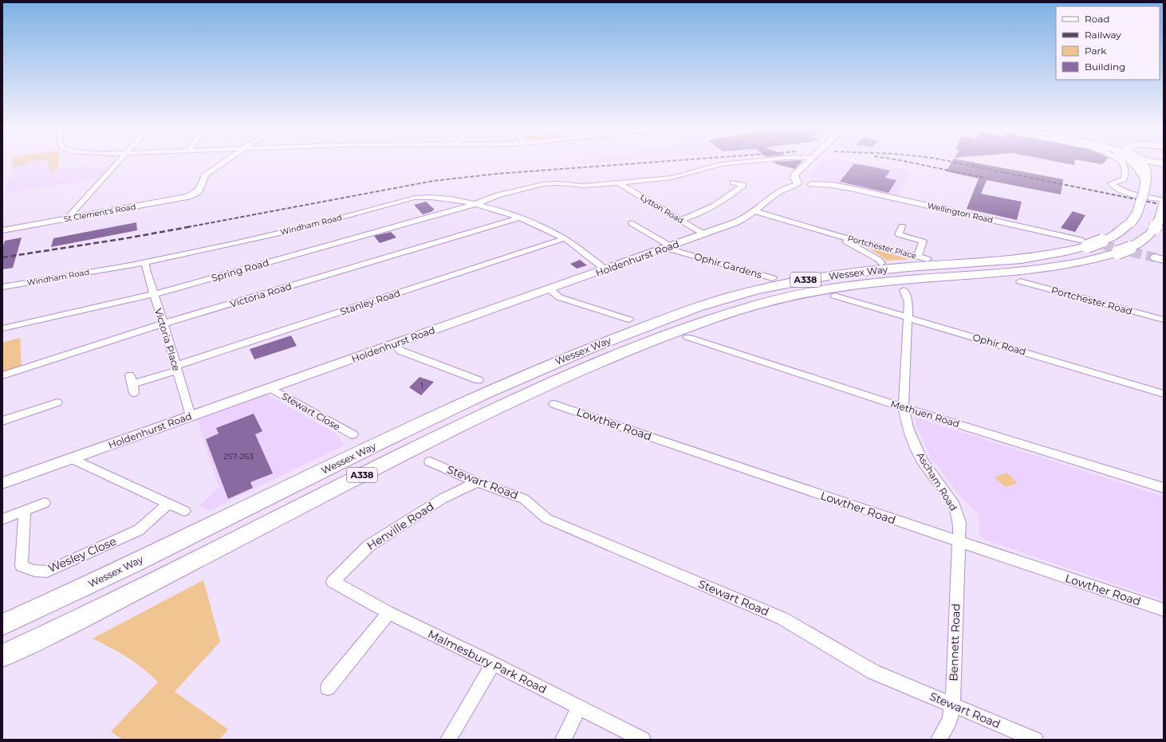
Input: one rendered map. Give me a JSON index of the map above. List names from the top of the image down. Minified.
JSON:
{"streets":{"main road":["Wessex Way","A338"],"street":["Lytton Road","St Clement's Road","Wellington Road","Windham Road","Portchester Place","Holdenhurst Road","Ophir Gardens","Spring Road","Victoria Road","Portchester Road","Stanley Road","Victoria Place","Ophir Road","Stewart Close","Methuen Road","Lowther Road","Ascham Road","Stewart Road","Henville Road","Wesley Close","Bennett Road","Malmesbury Park Road"]},"crossings":[["Lytton Road","Holdenhurst Road"],["Lytton Road","Spring Road"],["Wellington Road","Holdenhurst Road"],["Wellington Road","Wessex Way"],["Windham Road","Holdenhurst Road"],["Windham Road","Spring Road"],["Windham Road","Victoria Road"],["Windham Road","Stanley Road"],["Windham Road","Victoria Place"],["Portchester Place","Holdenhurst Road"],["Holdenhurst Road","Ophir Gardens"],["Holdenhurst Road","Victoria Place"],["Holdenhurst Road","Stewart Close"],["Spring Road","Victoria Place"],["Victoria Road","Victoria Place"],["Stanley Road","Victoria Place"],["Ophir Road","Ascham Road"],["Methuen Road","Ascham Road"],["Lowther Road","Ascham Road"],["Lowther Road","Bennett Road"],["Ascham Road","Bennett Road"],["Stewart Road","Henville Road"],["Stewart Road","Bennett Road"],["Henville Road","Malmesbury Park Road"]],"house_numbers":["1","257-263"],"legend":["Road","Railway","Park","Building"]}
